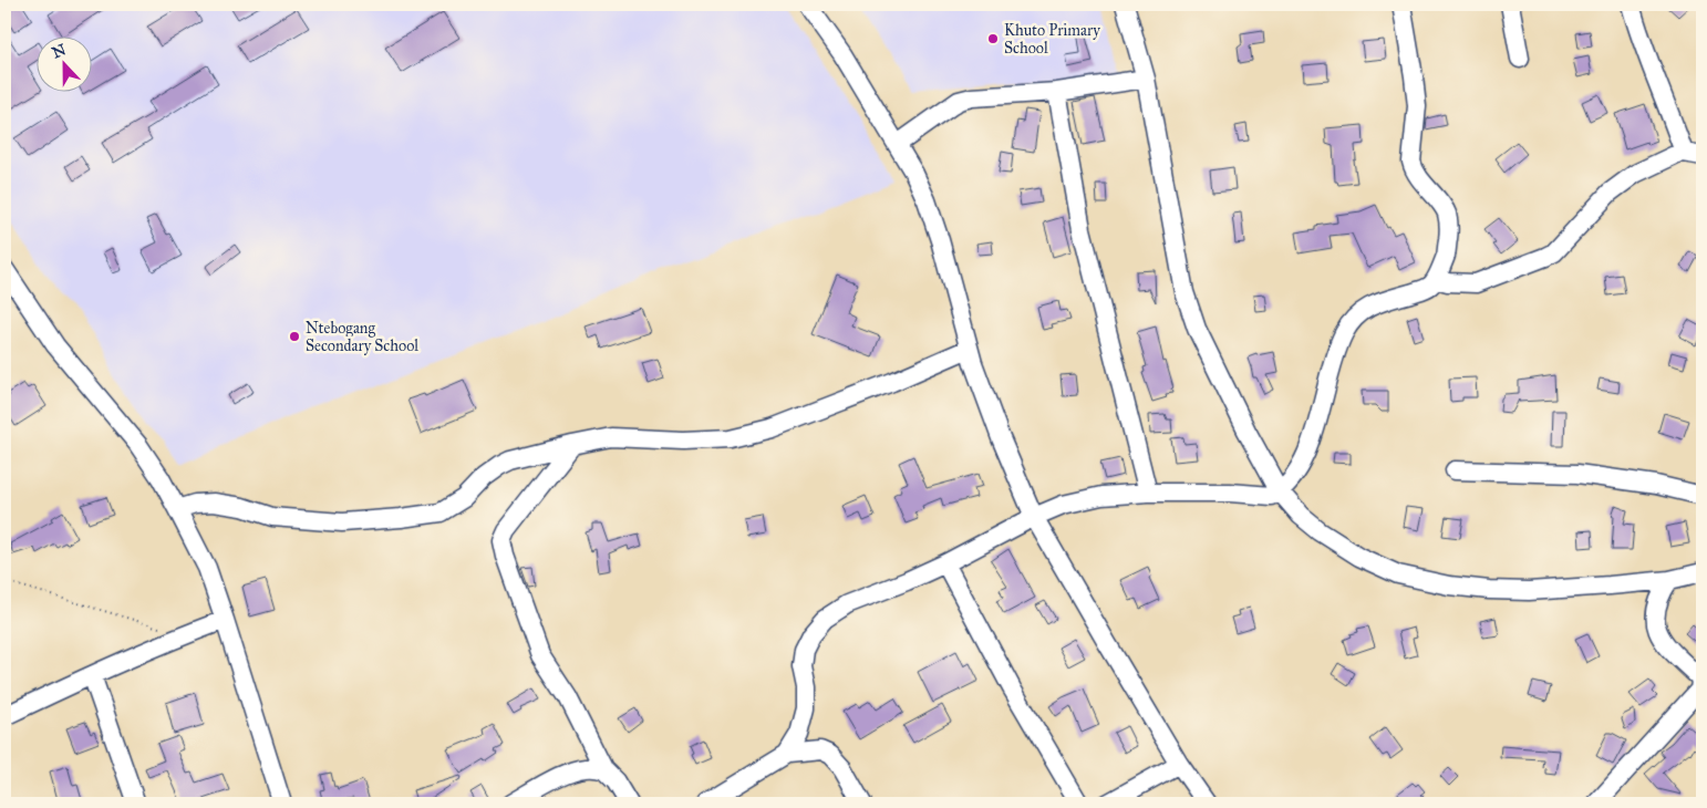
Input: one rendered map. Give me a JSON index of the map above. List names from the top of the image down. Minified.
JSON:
{"places":["Khuto Primary School","Ntebogang Secondary School"],"north":"top"}
